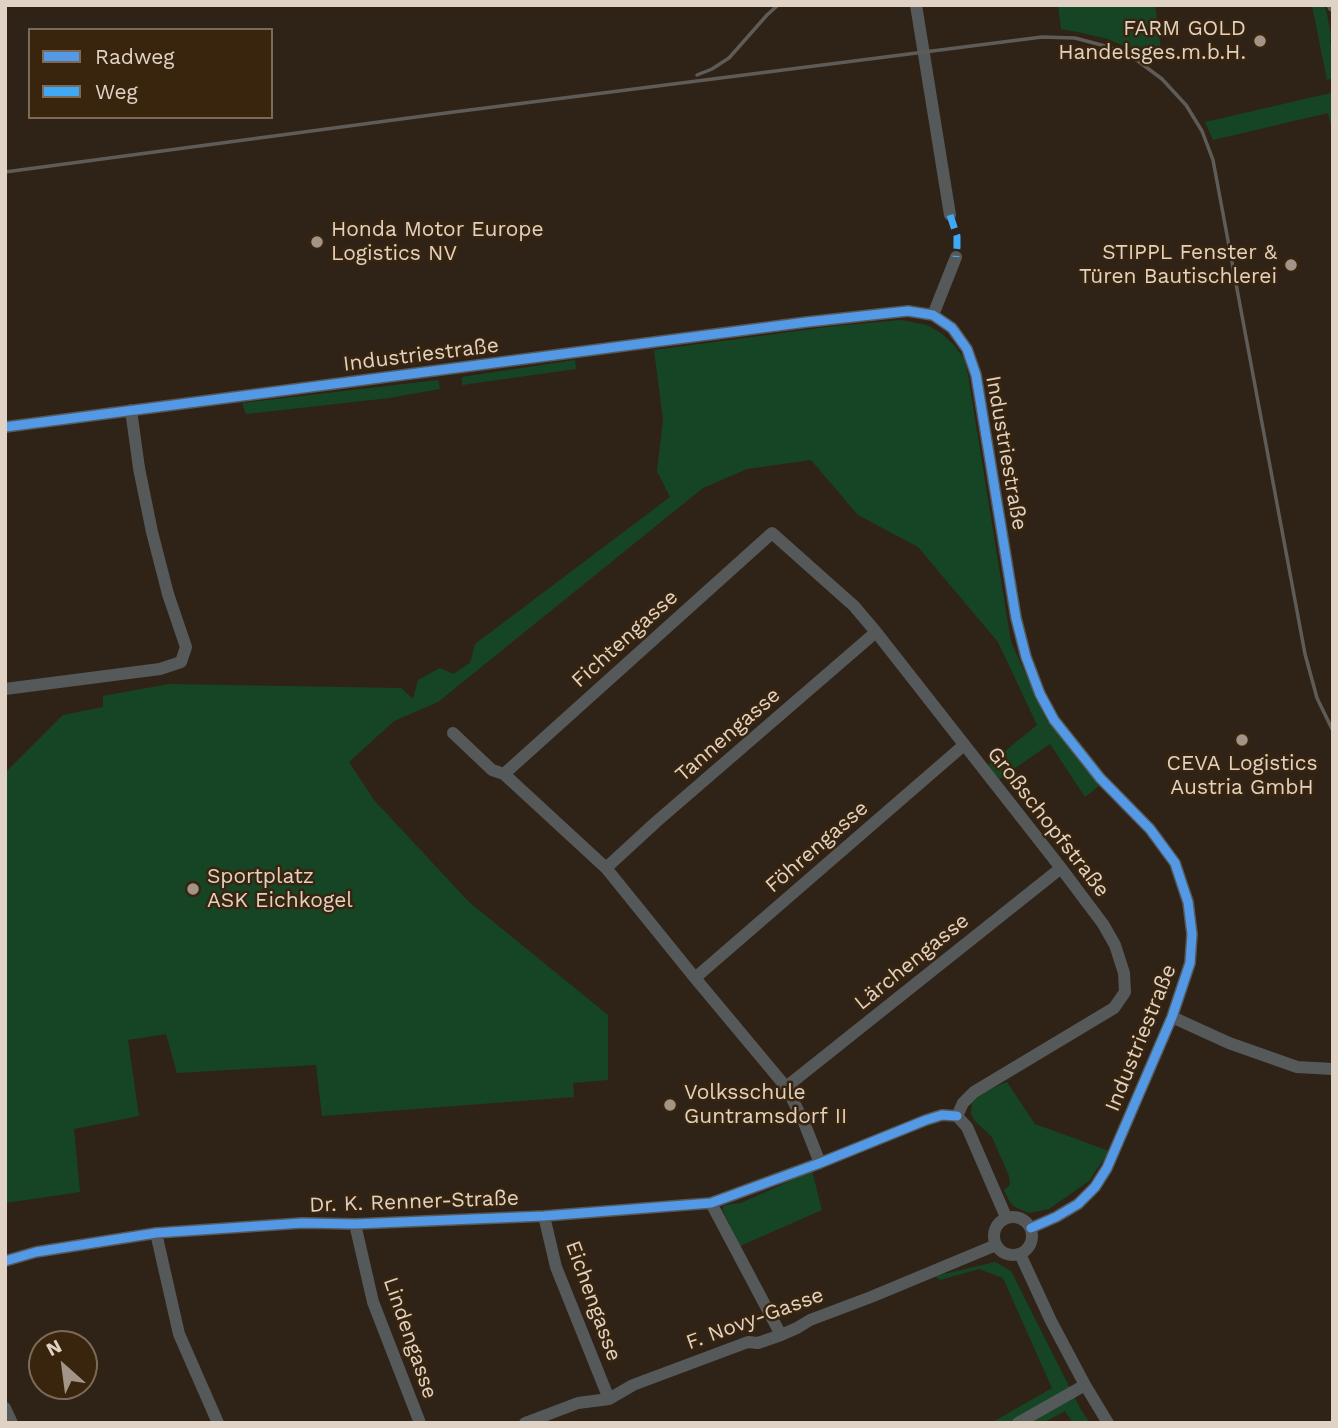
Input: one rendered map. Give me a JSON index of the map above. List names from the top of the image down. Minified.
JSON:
{"streets":{"street":["Industriestraße","Fichtengasse","Tannengasse","Großschopfstraße","Föhrengasse","Lärchengasse","Dr. K. Renner-Straße","Eichengasse","F. Novy-Gasse","Lindengasse"]},"crossings":[["Industriestraße","F. Novy-Gasse"],["Fichtengasse","Großschopfstraße"],["Tannengasse","Großschopfstraße"],["Großschopfstraße","Föhrengasse"],["Großschopfstraße","Lärchengasse"],["Großschopfstraße","Dr. K. Renner-Straße"],["Dr. K. Renner-Straße","Eichengasse"],["Dr. K. Renner-Straße","Lindengasse"],["Eichengasse","F. Novy-Gasse"]],"places":["FARM GOLD Handelsges.m.b.H.","Honda Motor Europe Logistics NV","STIPPL Fenster & Türen Bautischlerei","CEVA Logistics Austria GmbH","Sportplatz ASK Eichkogel","Volksschule Guntramsdorf II"],"legend":["Radweg","Weg"],"north":"top left"}
